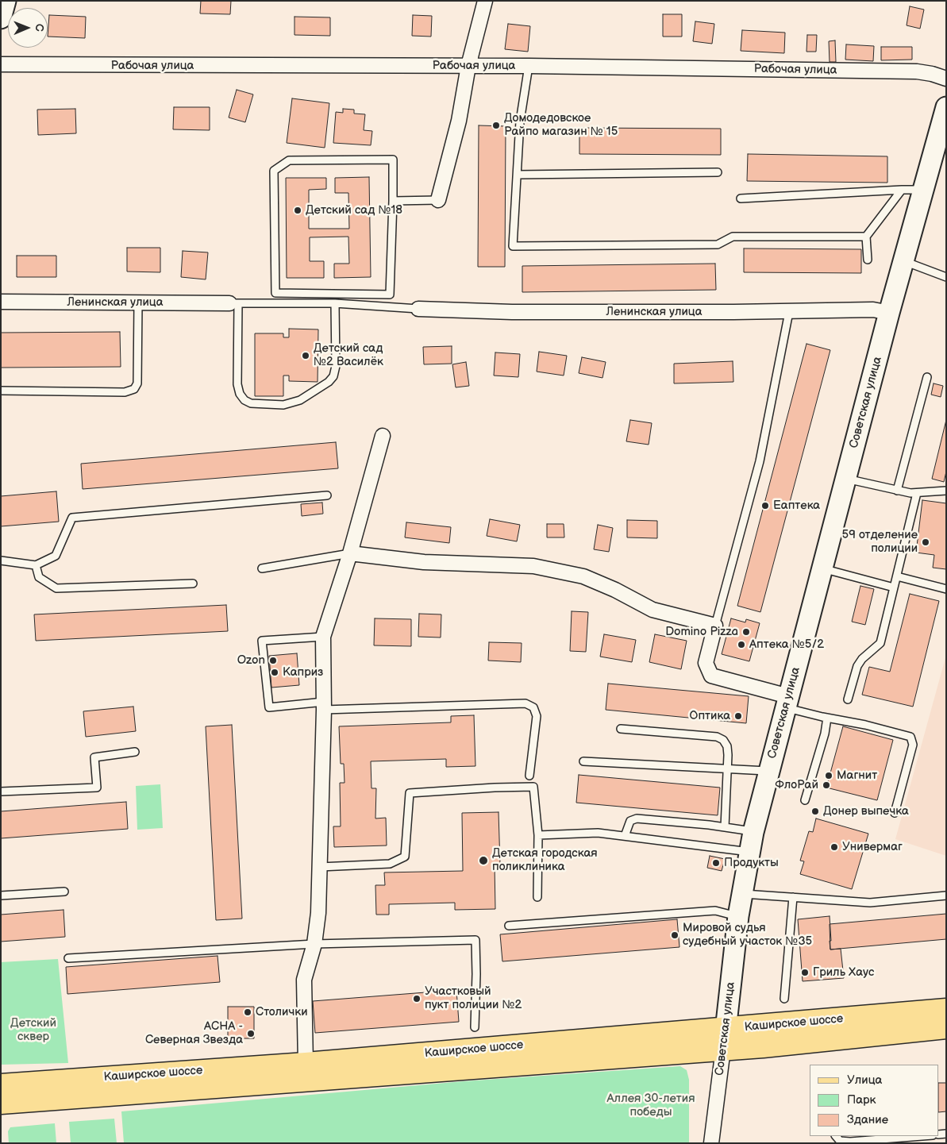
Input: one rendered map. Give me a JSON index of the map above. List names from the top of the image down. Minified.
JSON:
{"streets":{"main road":["Советская улица","Каширское шоссе"],"street":["Рабочая улица","Ленинская улица"]},"crossings":[["Ленинская улица","Советская улица"],["Советская улица","Каширское шоссе"]],"parks":["Детский сквер","Аллея 30-летия победы"],"places":["Домодедовское Райпо магазин № 15","Детский сад №18","Детский сад №2 Василёк","Еаптека","59 отделение полиции","Domino Pizza","Аптека №5/2","Ozon","Каприз","Оптика","Магнит","ФлоРай","Донер выпечка","Универмаг","Детская городская поликлиника","Продукты","Мировой судья судебный участок №35","Гриль Хаус","Участковый пукт полиции №2","Столички","АСНА - Северная Звезда"],"legend":["Улица","Парк","Здание"],"north":"right"}
